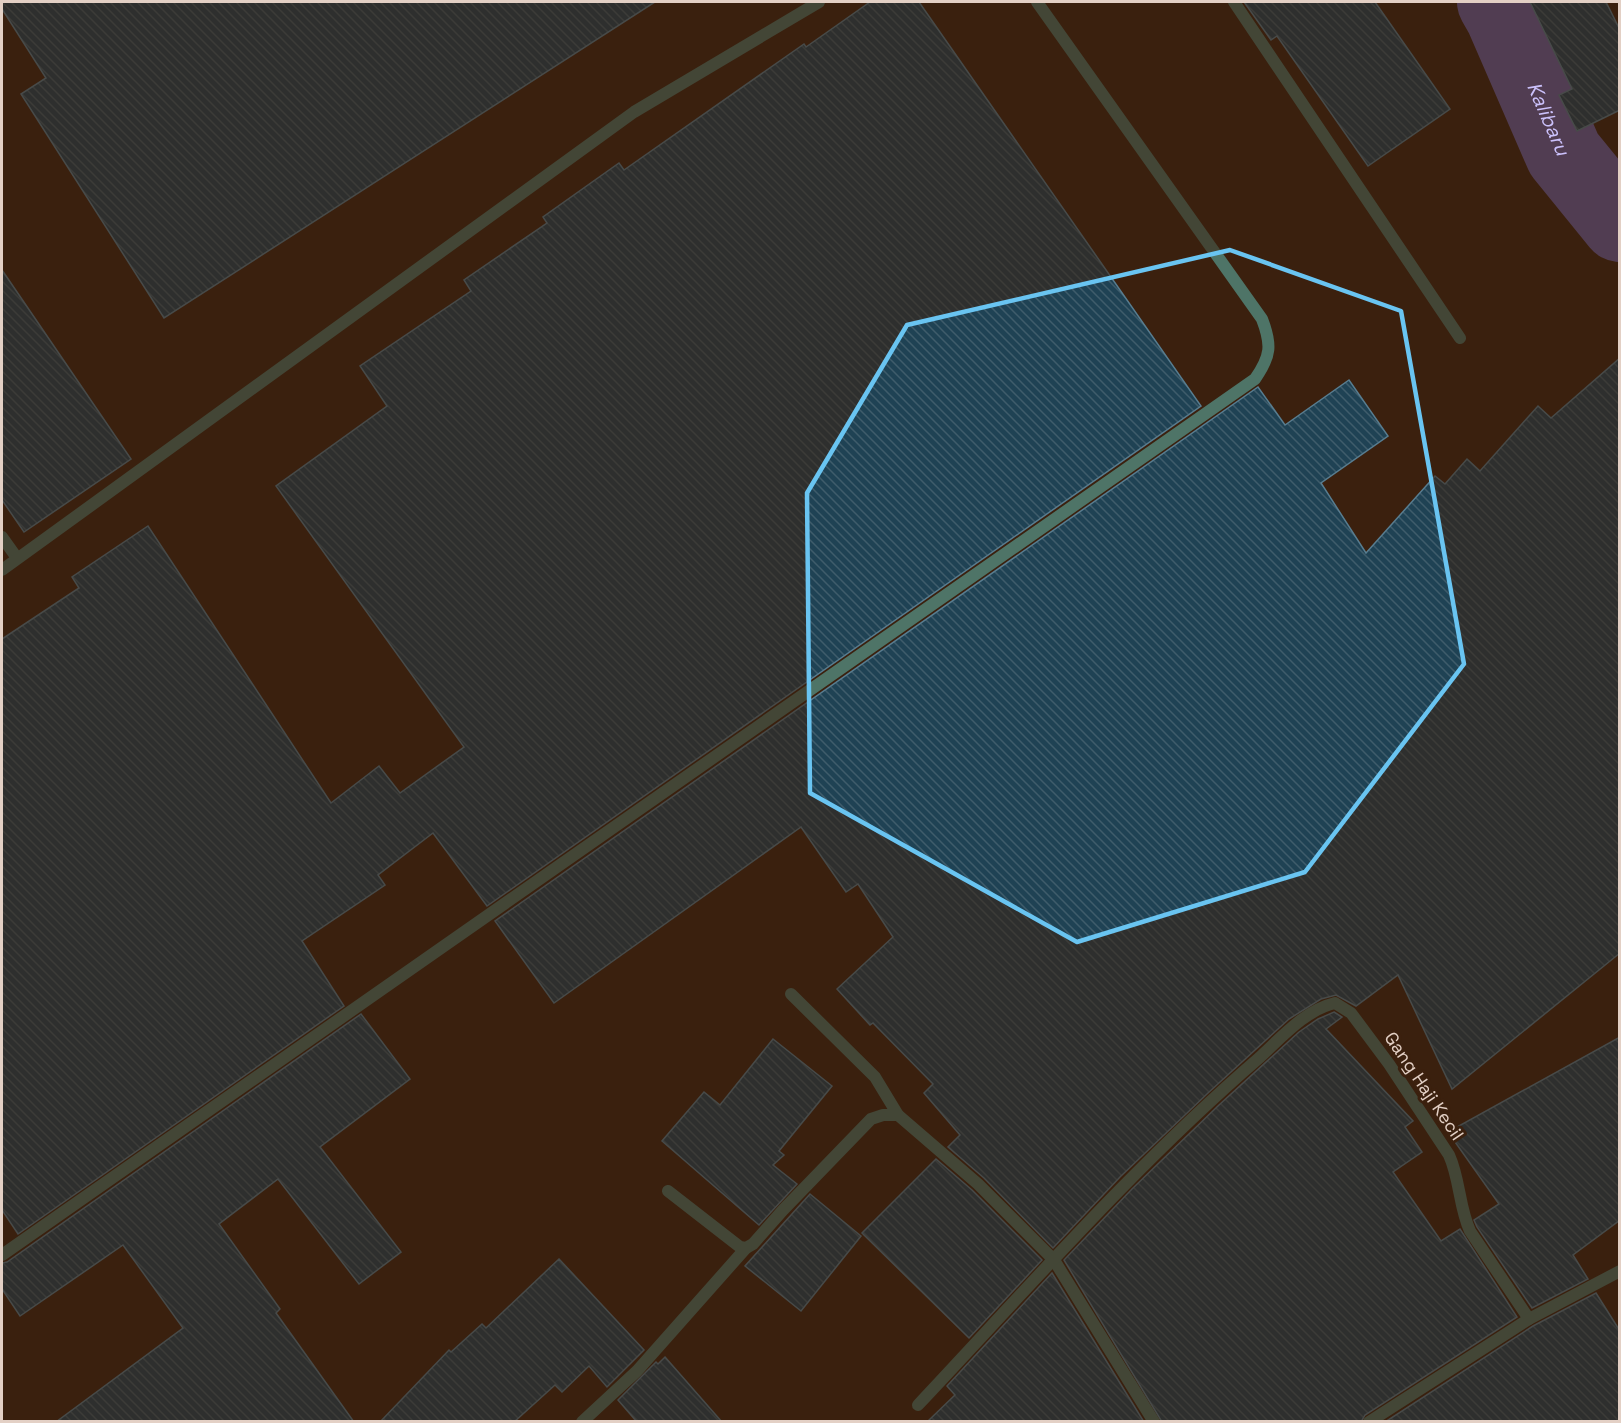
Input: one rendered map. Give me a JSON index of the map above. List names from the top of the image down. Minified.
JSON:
{"streets":{"street":["Gang Haji Kecil"]},"water":["Kalibaru"]}
